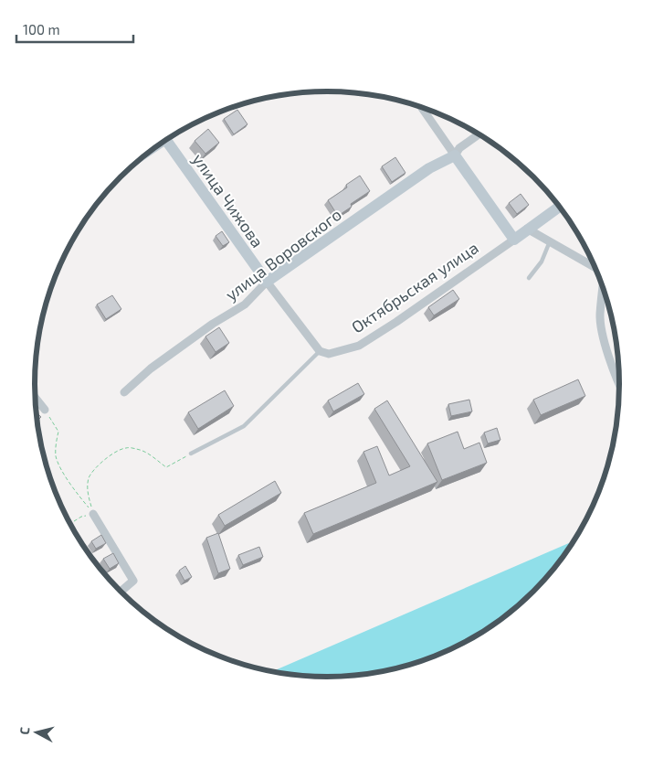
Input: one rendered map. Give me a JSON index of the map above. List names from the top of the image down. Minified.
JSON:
{"streets":{"street":["улица Чижова","улица Воровского","Октябрьская улица"]},"crossings":[["улица Чижова","улица Воровского"],["улица Чижова","Октябрьская улица"]],"scale_bar":"100 m","north":"left"}
